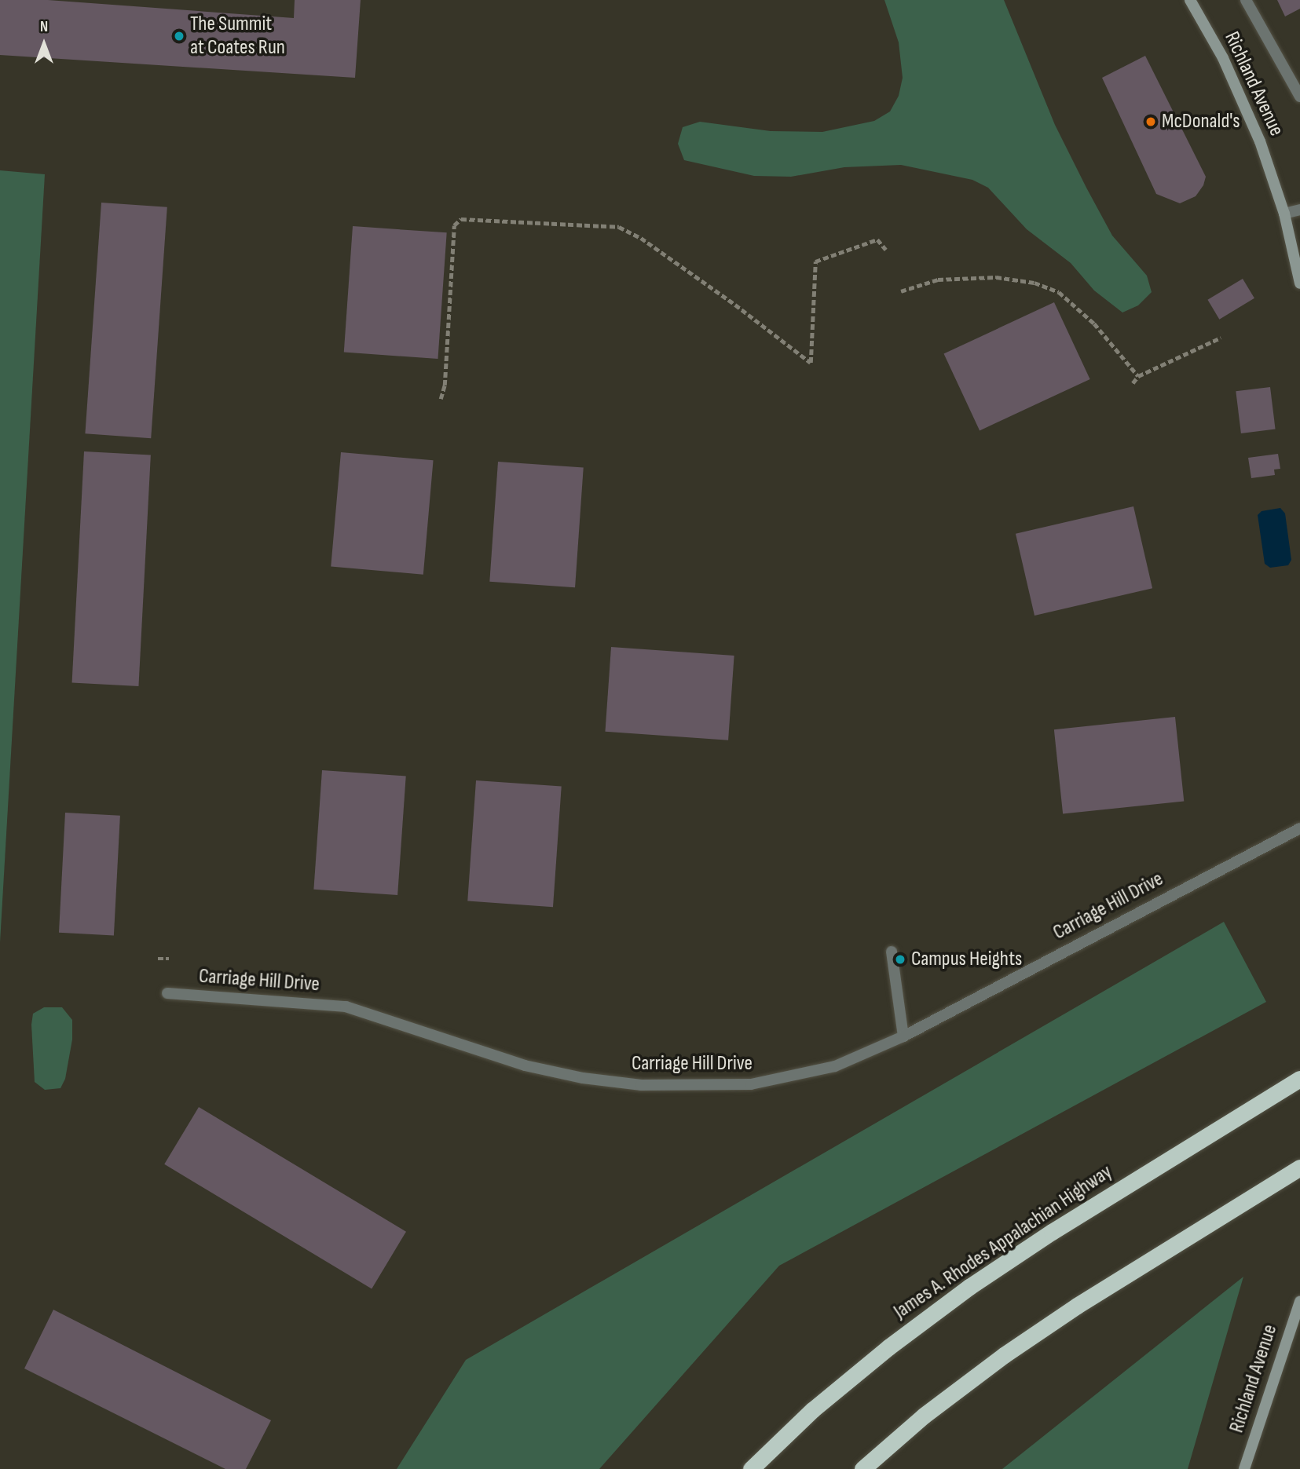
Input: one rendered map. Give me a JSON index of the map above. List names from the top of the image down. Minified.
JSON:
{"streets":{"highway":["James A. Rhodes Appalachian Highway"],"main road":["Richland Avenue"],"street":["Carriage Hill Drive"]},"places":["The Summit at Coates Run","McDonald's","Campus Heights"],"north":"top"}
